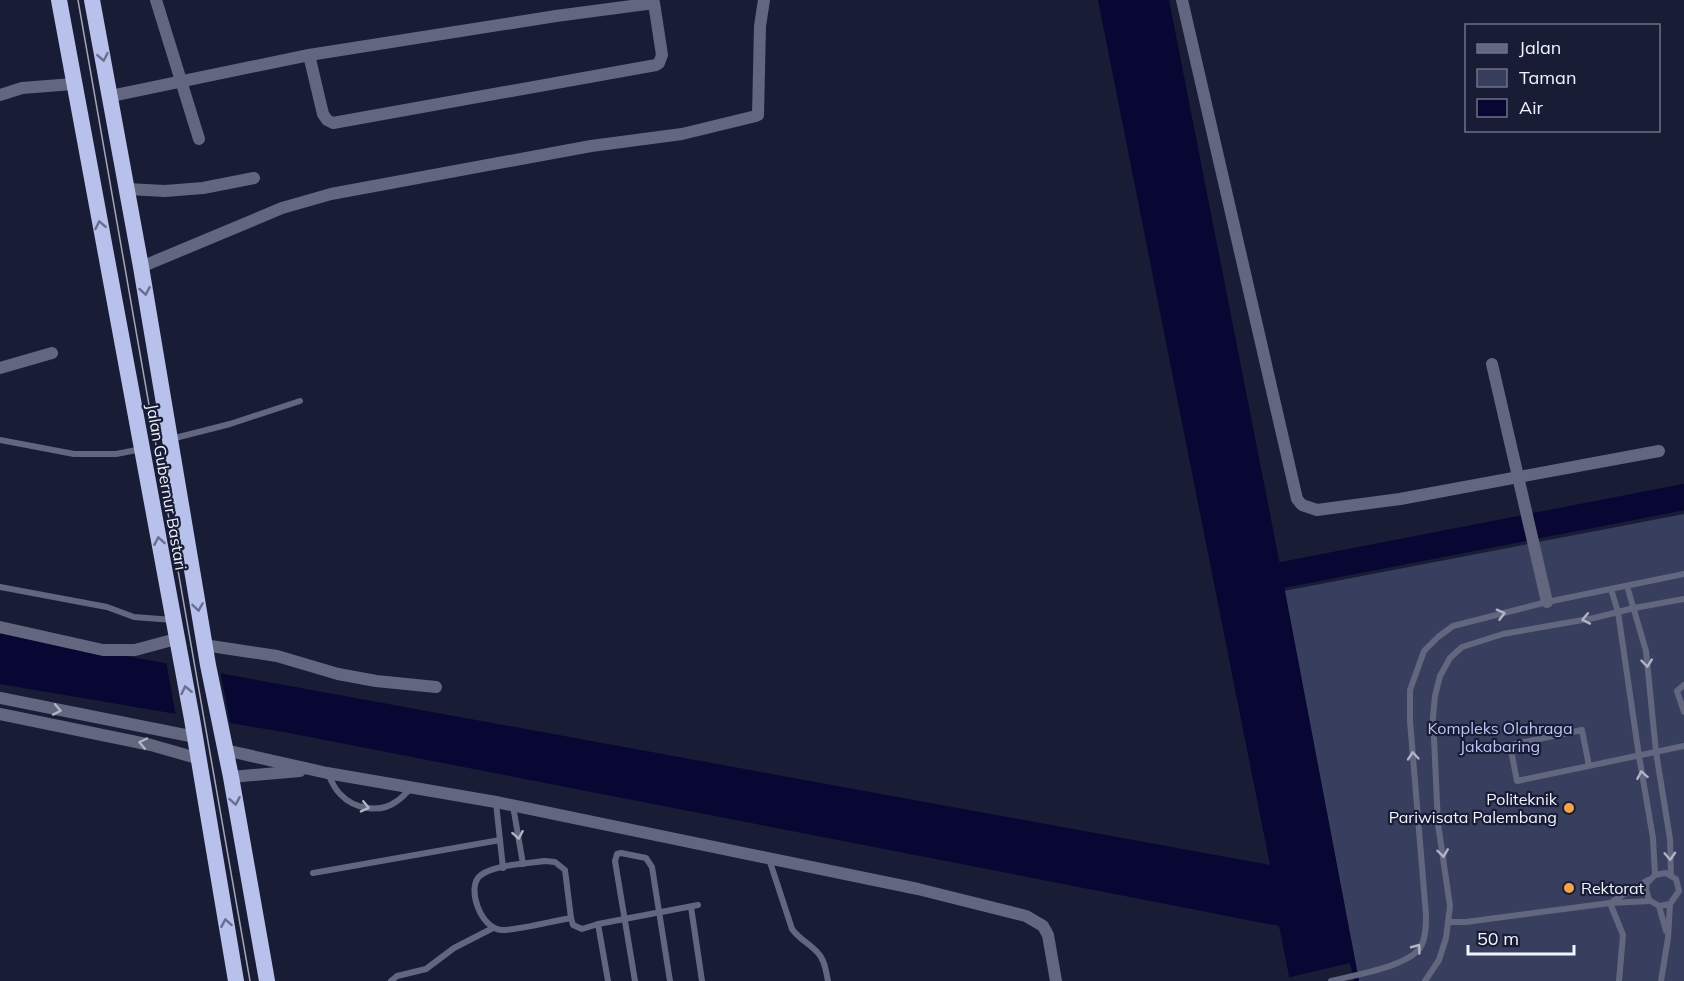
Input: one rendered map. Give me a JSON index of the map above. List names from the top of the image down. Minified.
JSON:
{"streets":{"highway":["Jalan Gubernur Bastari"]},"parks":["Kompleks Olahraga Jakabaring"],"places":["Politeknik Pariwisata Palembang","Rektorat"],"legend":["Jalan","Taman","Air"],"scale_bar":"50 m"}
